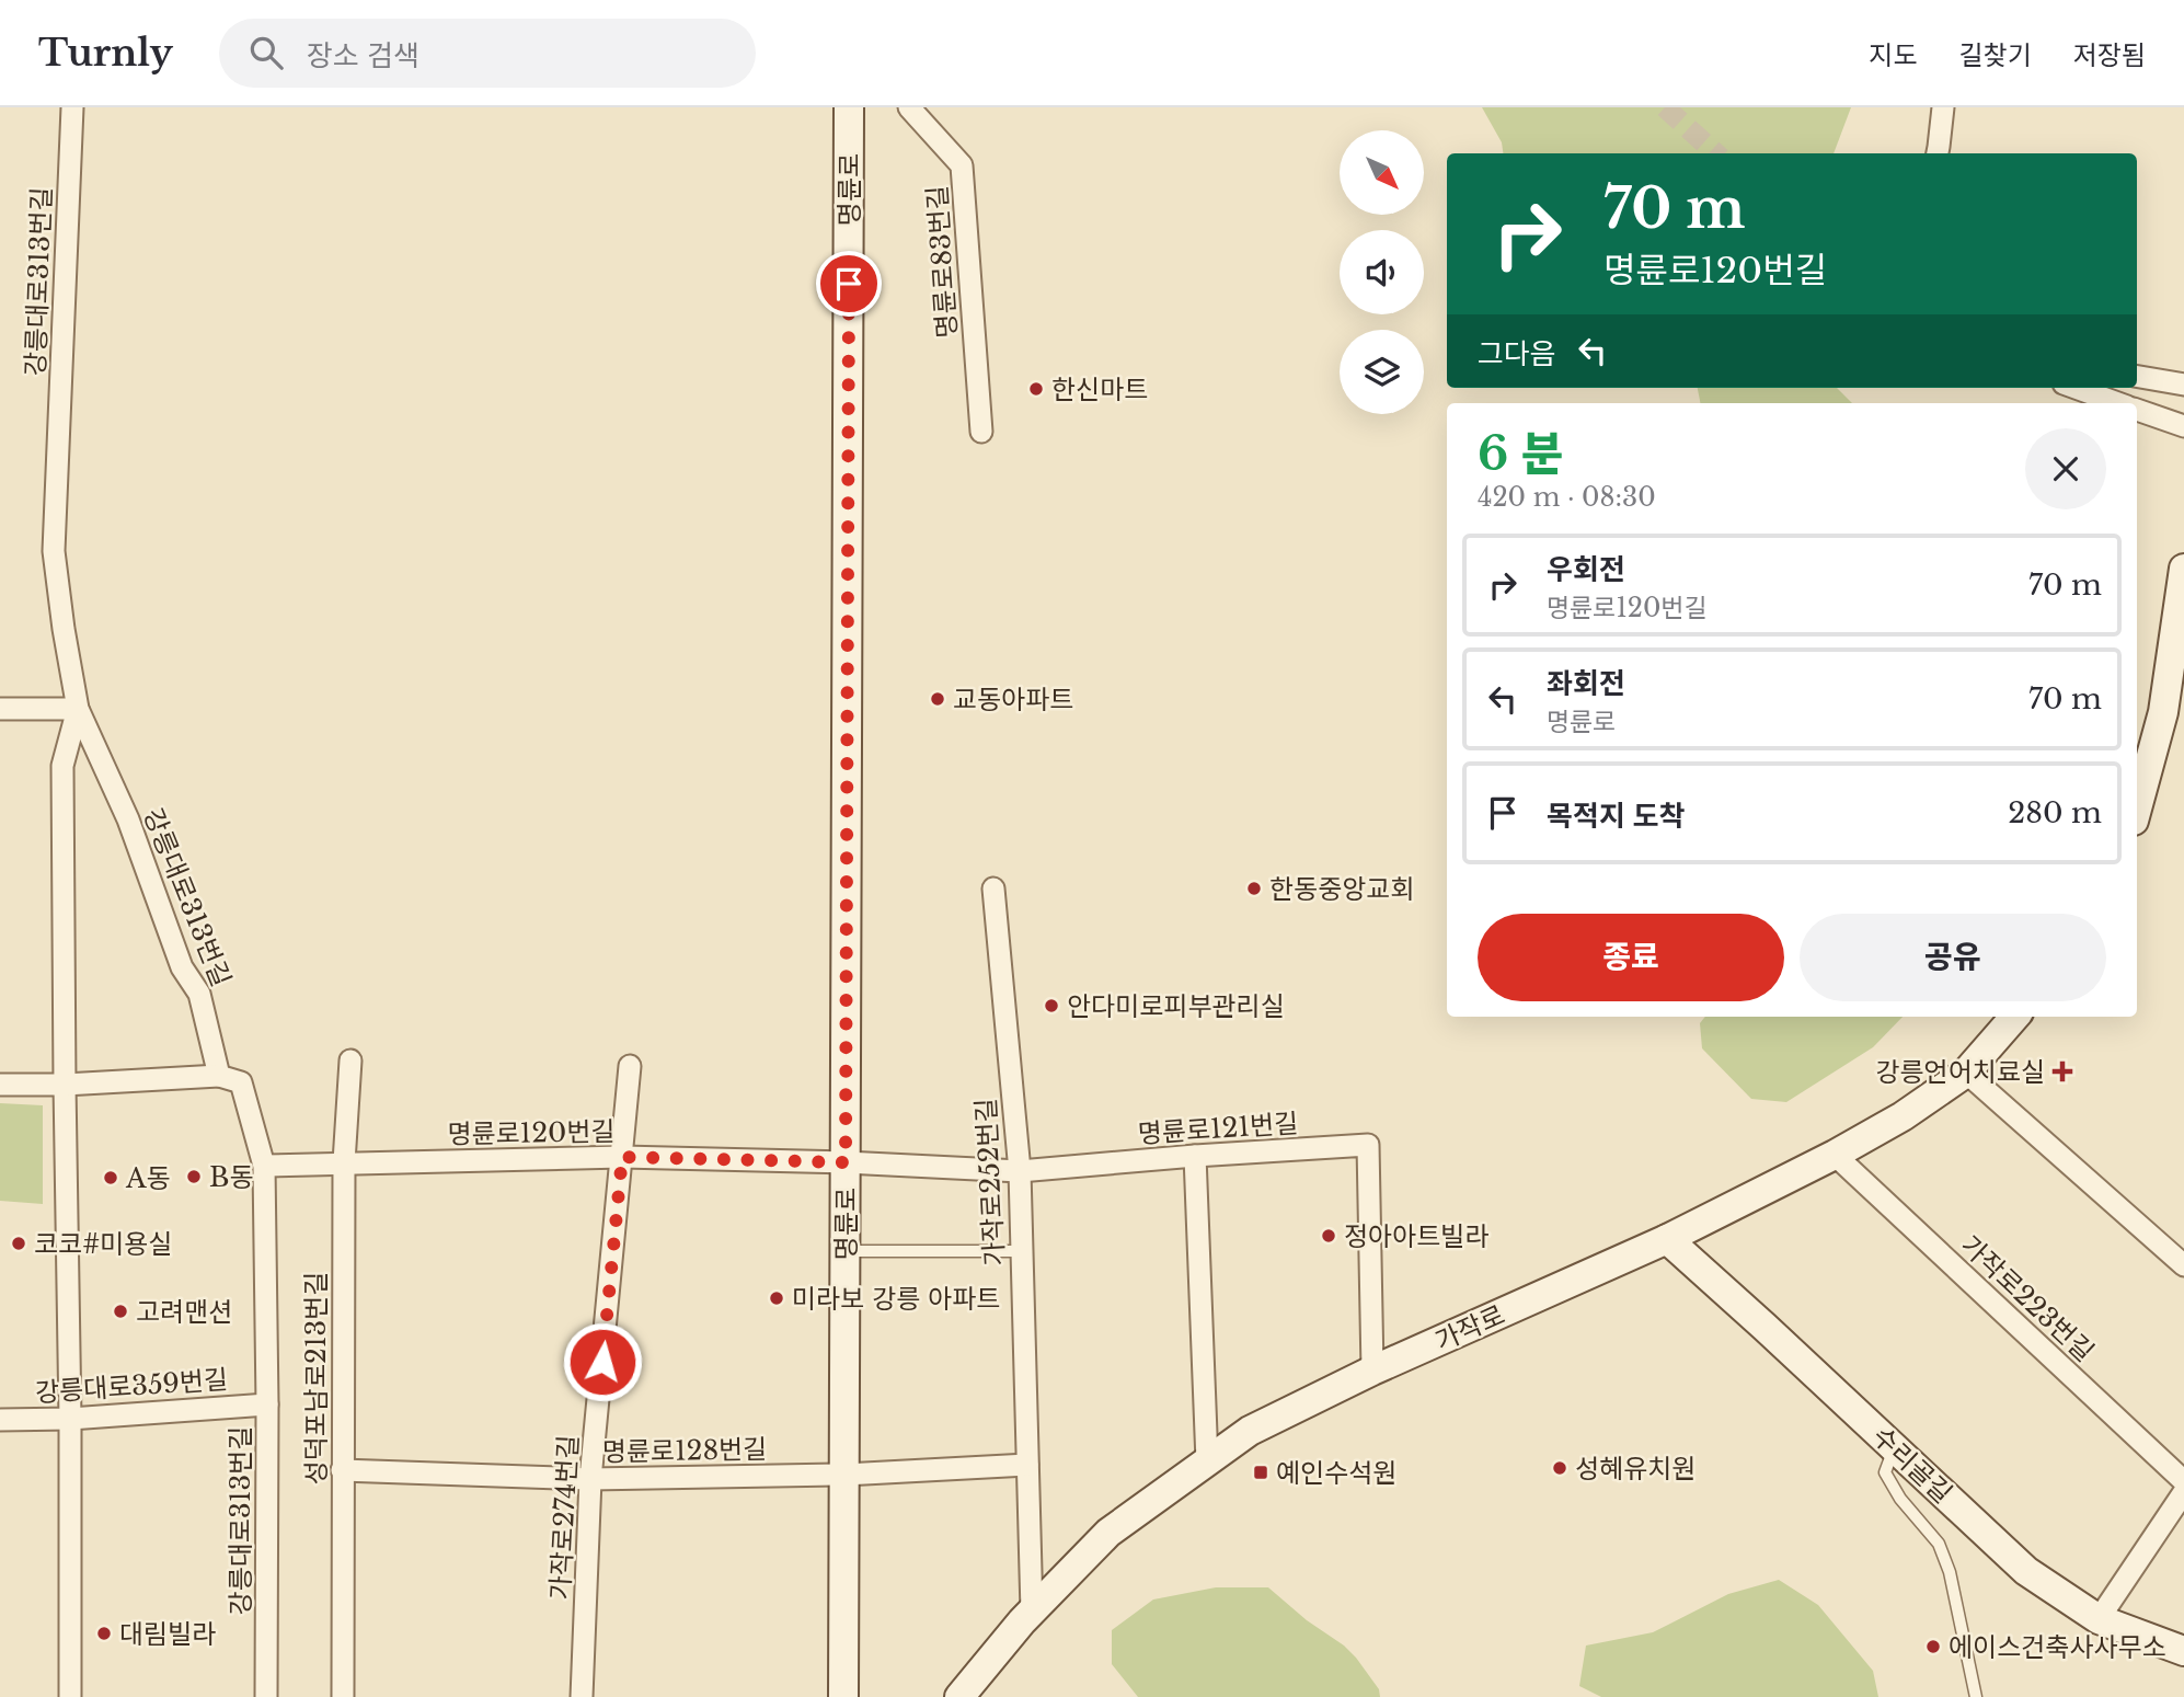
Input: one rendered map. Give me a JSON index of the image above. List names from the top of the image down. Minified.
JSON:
{"streets":{"street":["명륜로","명륜로83번길","강릉대로313번길","명륜로121번길","명륜로120번길","가작로252번길","가작로223번길","가작로","성덕포남로213번길","강릉대로359번길","명륜로128번길","수리골길","가작로274번길"]},"crossings":[["명륜로","명륜로121번길"],["명륜로","명륜로120번길"],["명륜로","명륜로128번길"],["강릉대로313번길","명륜로120번길"],["강릉대로313번길","강릉대로359번길"],["명륜로121번길","명륜로120번길"],["명륜로121번길","가작로252번길"],["명륜로121번길","가작로"],["명륜로120번길","성덕포남로213번길"],["명륜로120번길","가작로274번길"],["가작로252번길","가작로"],["가작로252번길","명륜로128번길"],["가작로223번길","가작로"],["가작로","수리골길"],["성덕포남로213번길","명륜로128번길"],["명륜로128번길","가작로274번길"]],"places":{"other":["한신마트","교동아파트","한동중앙교회","안다미로피부관리실","B동","A동","정아아트빌라","코코#미용실","미라보 강릉 아파트","고려맨션","성혜유치원","대림빌라","에이스건축사사무소"],"health":["강릉언어치료실"],"transit":["예인수석원"]},"north":"bottom right","page":{"header":"Turnly","search":"장소 검색","nav":["지도","길찾기","저장됨"],"turn":["70 m","명륜로120번길"],"then":"그다음","heading":["6 분","420 m · 08:30"],"list":[{"name":"우회전","note":"명륜로120번길","value":"70 m"},{"name":"좌회전","note":"명륜로","value":"70 m"},{"name":"목적지 도착","value":"280 m"}],"buttons":["종료","공유"]}}
